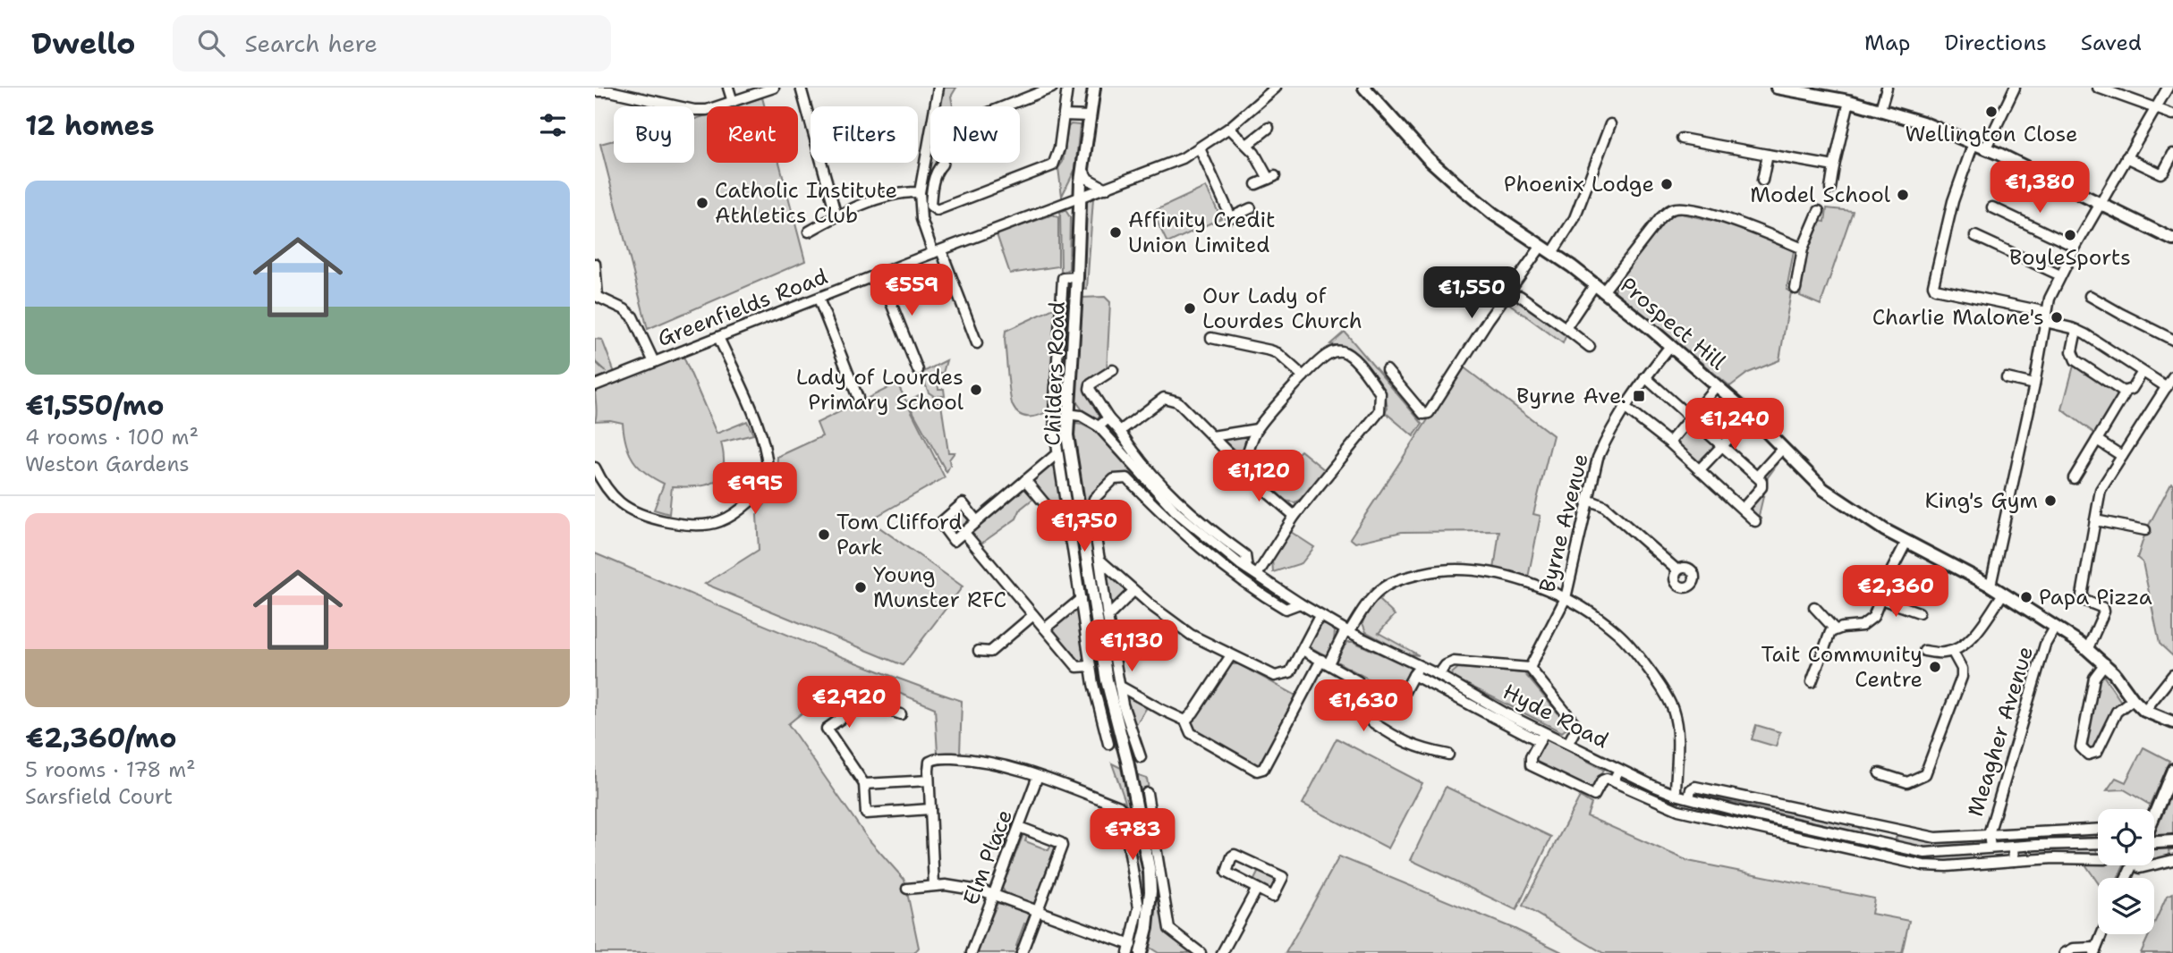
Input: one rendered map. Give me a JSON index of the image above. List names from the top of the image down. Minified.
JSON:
{"streets":{"main road":["Prospect Hill","Childers Road"],"street":["Greenfields Road","Byrne Avenue","Hyde Road","Meagher Avenue","Elm Place"]},"crossings":[["Greenfields Road","Childers Road"],["Prospect Hill","Byrne Avenue"],["Prospect Hill","Meagher Avenue"],["Childers Road","Hyde Road"],["Hyde Road","Meagher Avenue"]],"places":{"other":["Wellington Close","Phoenix Lodge","Model School","Catholic Institute Athletics Club","Affinity Credit Union Limited","BoyleSports","Our Lady of Lourdes Church","Charlie Malone's","Lady of Lourdes Primary School","King's Gym","Tom Clifford Park","Young Munster RFC","Papa Pizza","Tait Community Centre"],"transit":["Byrne Ave."]},"page":{"header":"Dwello","search":"Search here","nav":["Map","Directions","Saved"],"heading":"12 homes","chip":["Buy","Rent","Filters","New"],"price":["€1,380","€559","€1,550","€1,240","€1,120","€995","€1,750","€2,360","€1,130","€2,920","€1,630","€783"],"list":[{"name":"€1,550/mo","note":"4 rooms · 100 m² · Weston Gardens"},{"name":"€2,360/mo","note":"5 rooms · 178 m² · Sarsfield Court"}]}}
